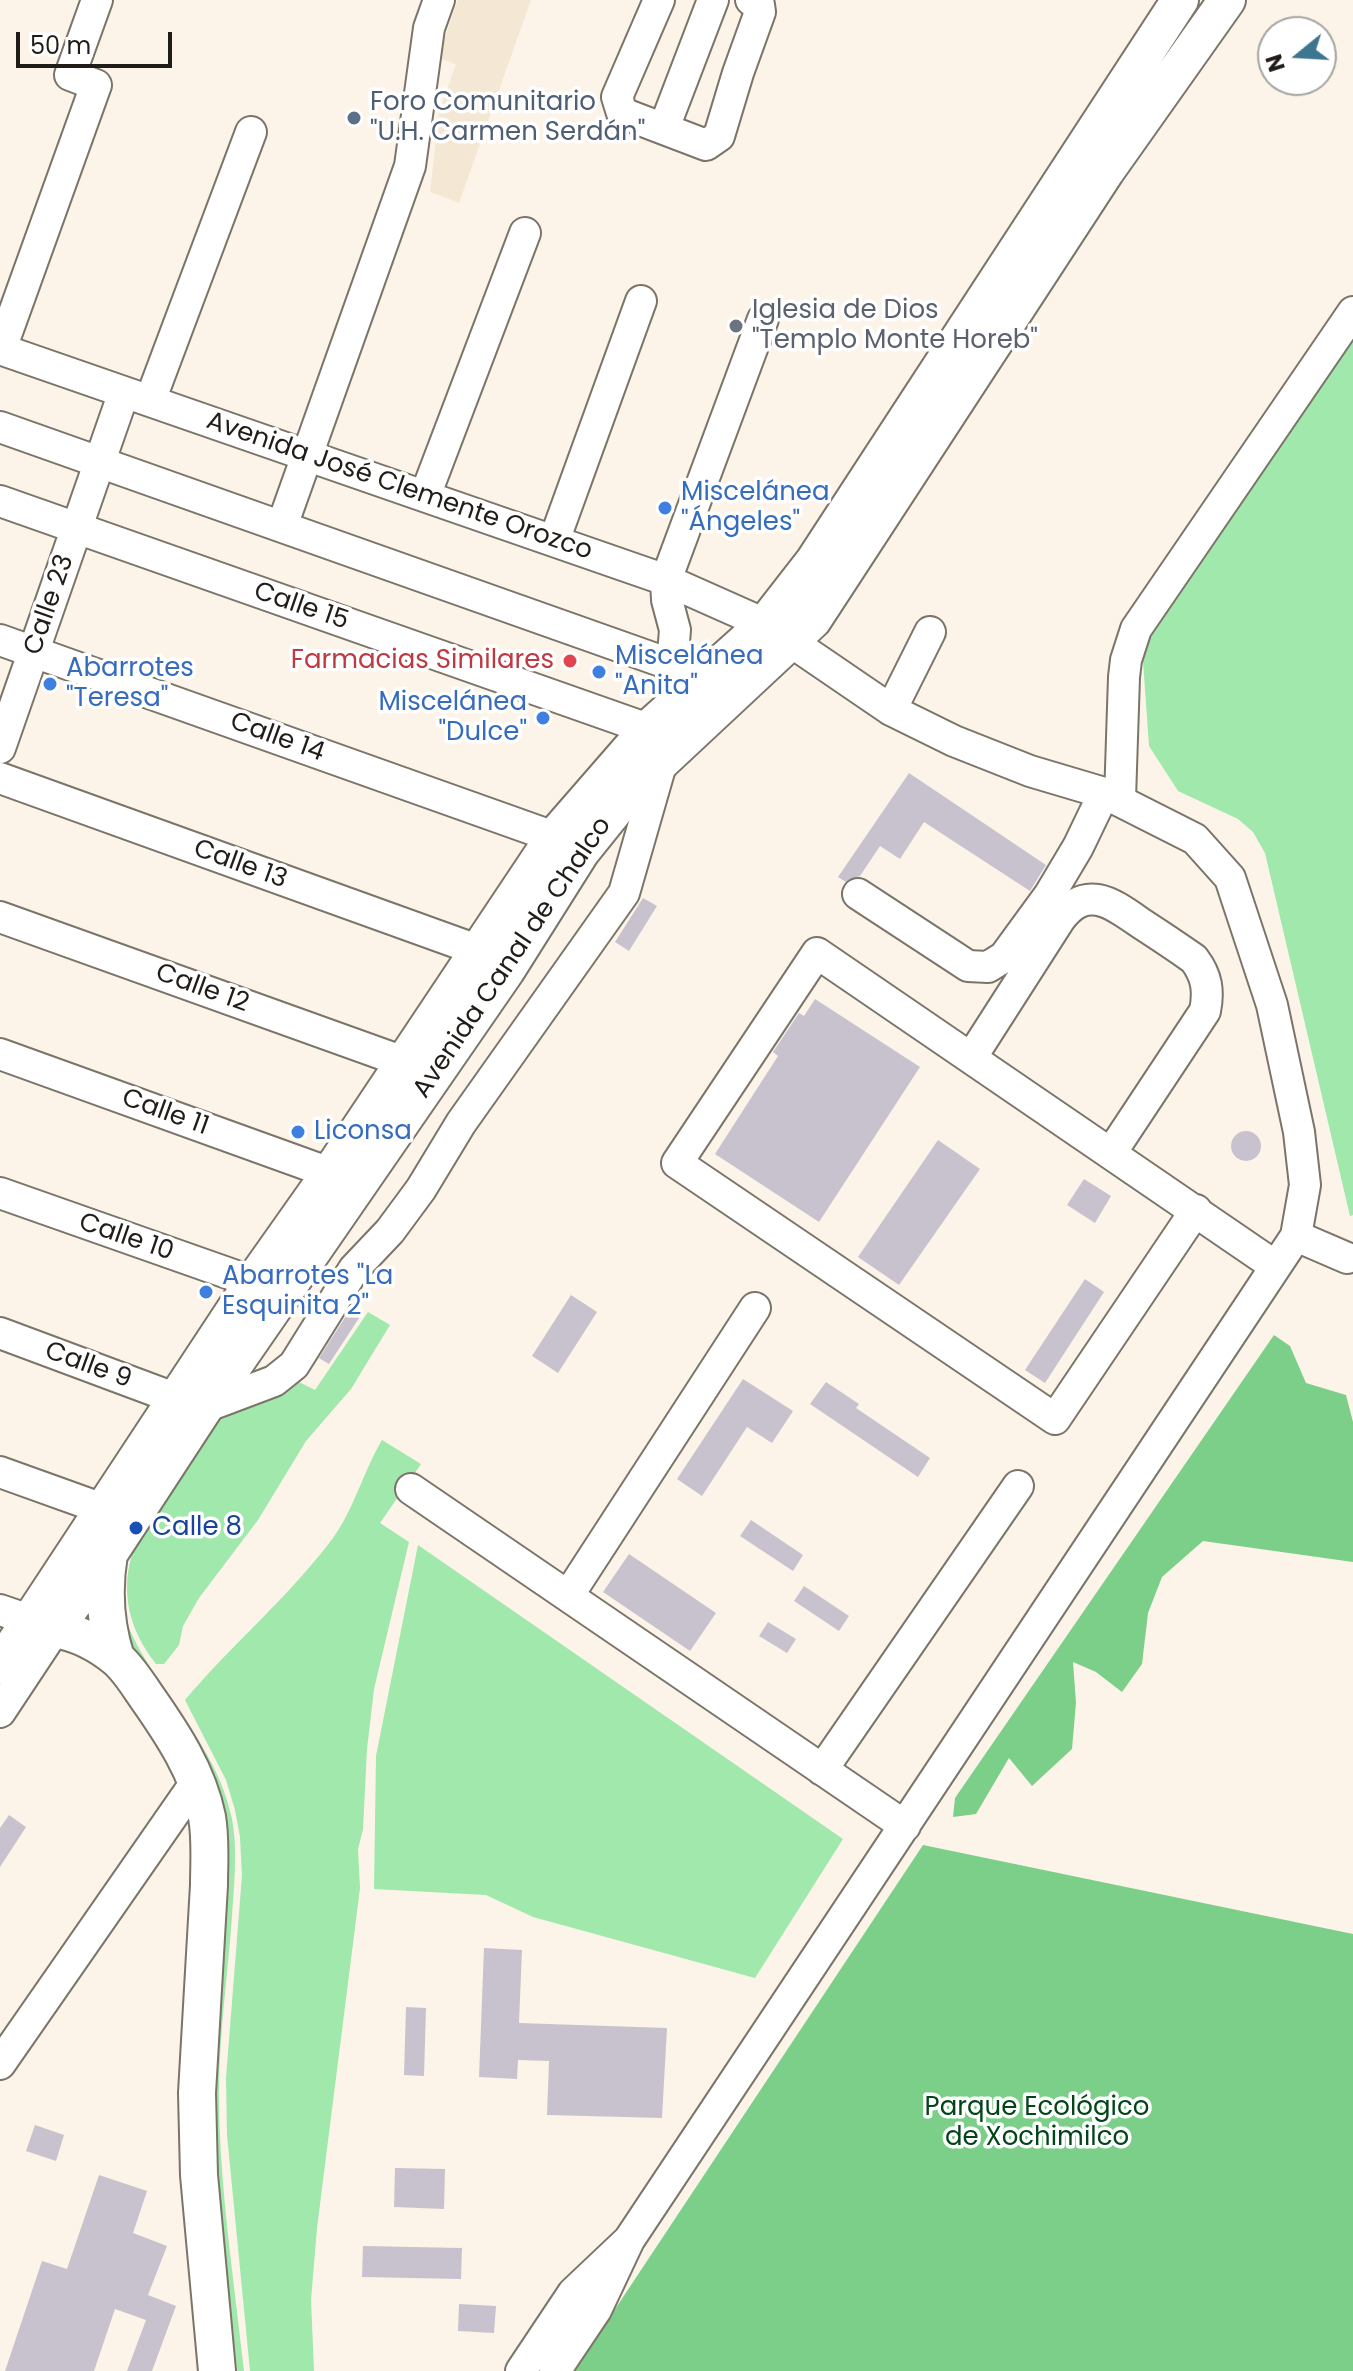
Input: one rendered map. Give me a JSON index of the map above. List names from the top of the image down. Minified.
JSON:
{"streets":{"main road":["Avenida Canal de Chalco"],"street":["Avenida José Clemente Orozco","Calle 23","Calle 15","Calle 14","Calle 13","Calle 12","Calle 11","Calle 10","Calle 9"]},"crossings":[["Avenida José Clemente Orozco","Calle 23"],["Avenida José Clemente Orozco","Avenida Canal de Chalco"],["Calle 23","Calle 15"],["Calle 23","Calle 14"],["Calle 15","Avenida Canal de Chalco"],["Calle 14","Avenida Canal de Chalco"],["Calle 13","Avenida Canal de Chalco"],["Avenida Canal de Chalco","Calle 12"],["Avenida Canal de Chalco","Calle 11"],["Avenida Canal de Chalco","Calle 10"],["Avenida Canal de Chalco","Calle 9"]],"parks":["Parque Ecológico de Xochimilco"],"places":["Foro Comunitario \"U.H. Carmen Serdán\"","Iglesia de Dios \"Templo Monte Horeb\"","Miscelánea \"Ángeles\"","Farmacias Similares","Miscelánea \"Anita\"","Abarrotes \"Teresa\"","Miscelánea \"Dulce\"","Liconsa","Abarrotes \"La Esquinita 2\"","Calle 8"],"scale_bar":"50 m","north":"left"}
